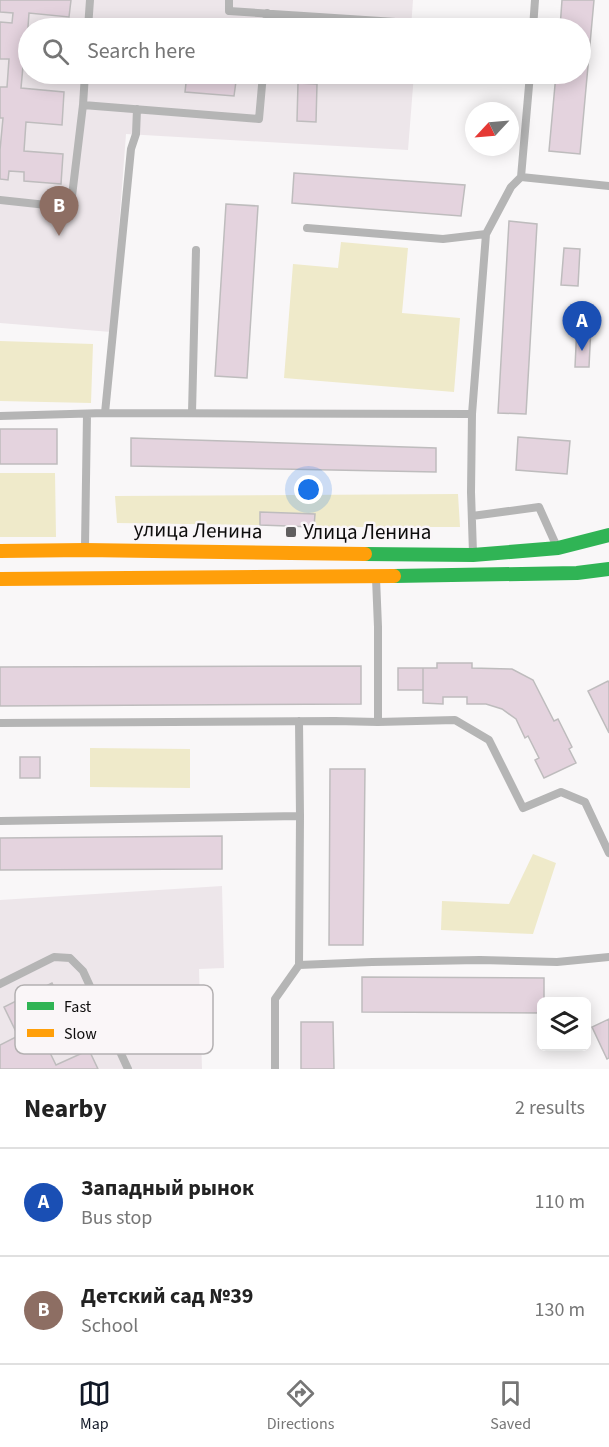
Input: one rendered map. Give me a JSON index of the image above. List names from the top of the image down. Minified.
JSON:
{"streets":{"main road":["улица Ленина"]},"places":{"transit":["Улица Ленина"]},"legend":["Fast","Slow"],"north":"bottom left","page":{"search":"Search here","pins":["B","A"],"heading":["Nearby","2 results"],"list":[{"mark":"A","name":"Западный рынок","note":"Bus stop","value":"110 m"},{"mark":"B","name":"Детский сад №39","note":"School","value":"130 m"}],"nav":["Map","Directions","Saved"]}}
